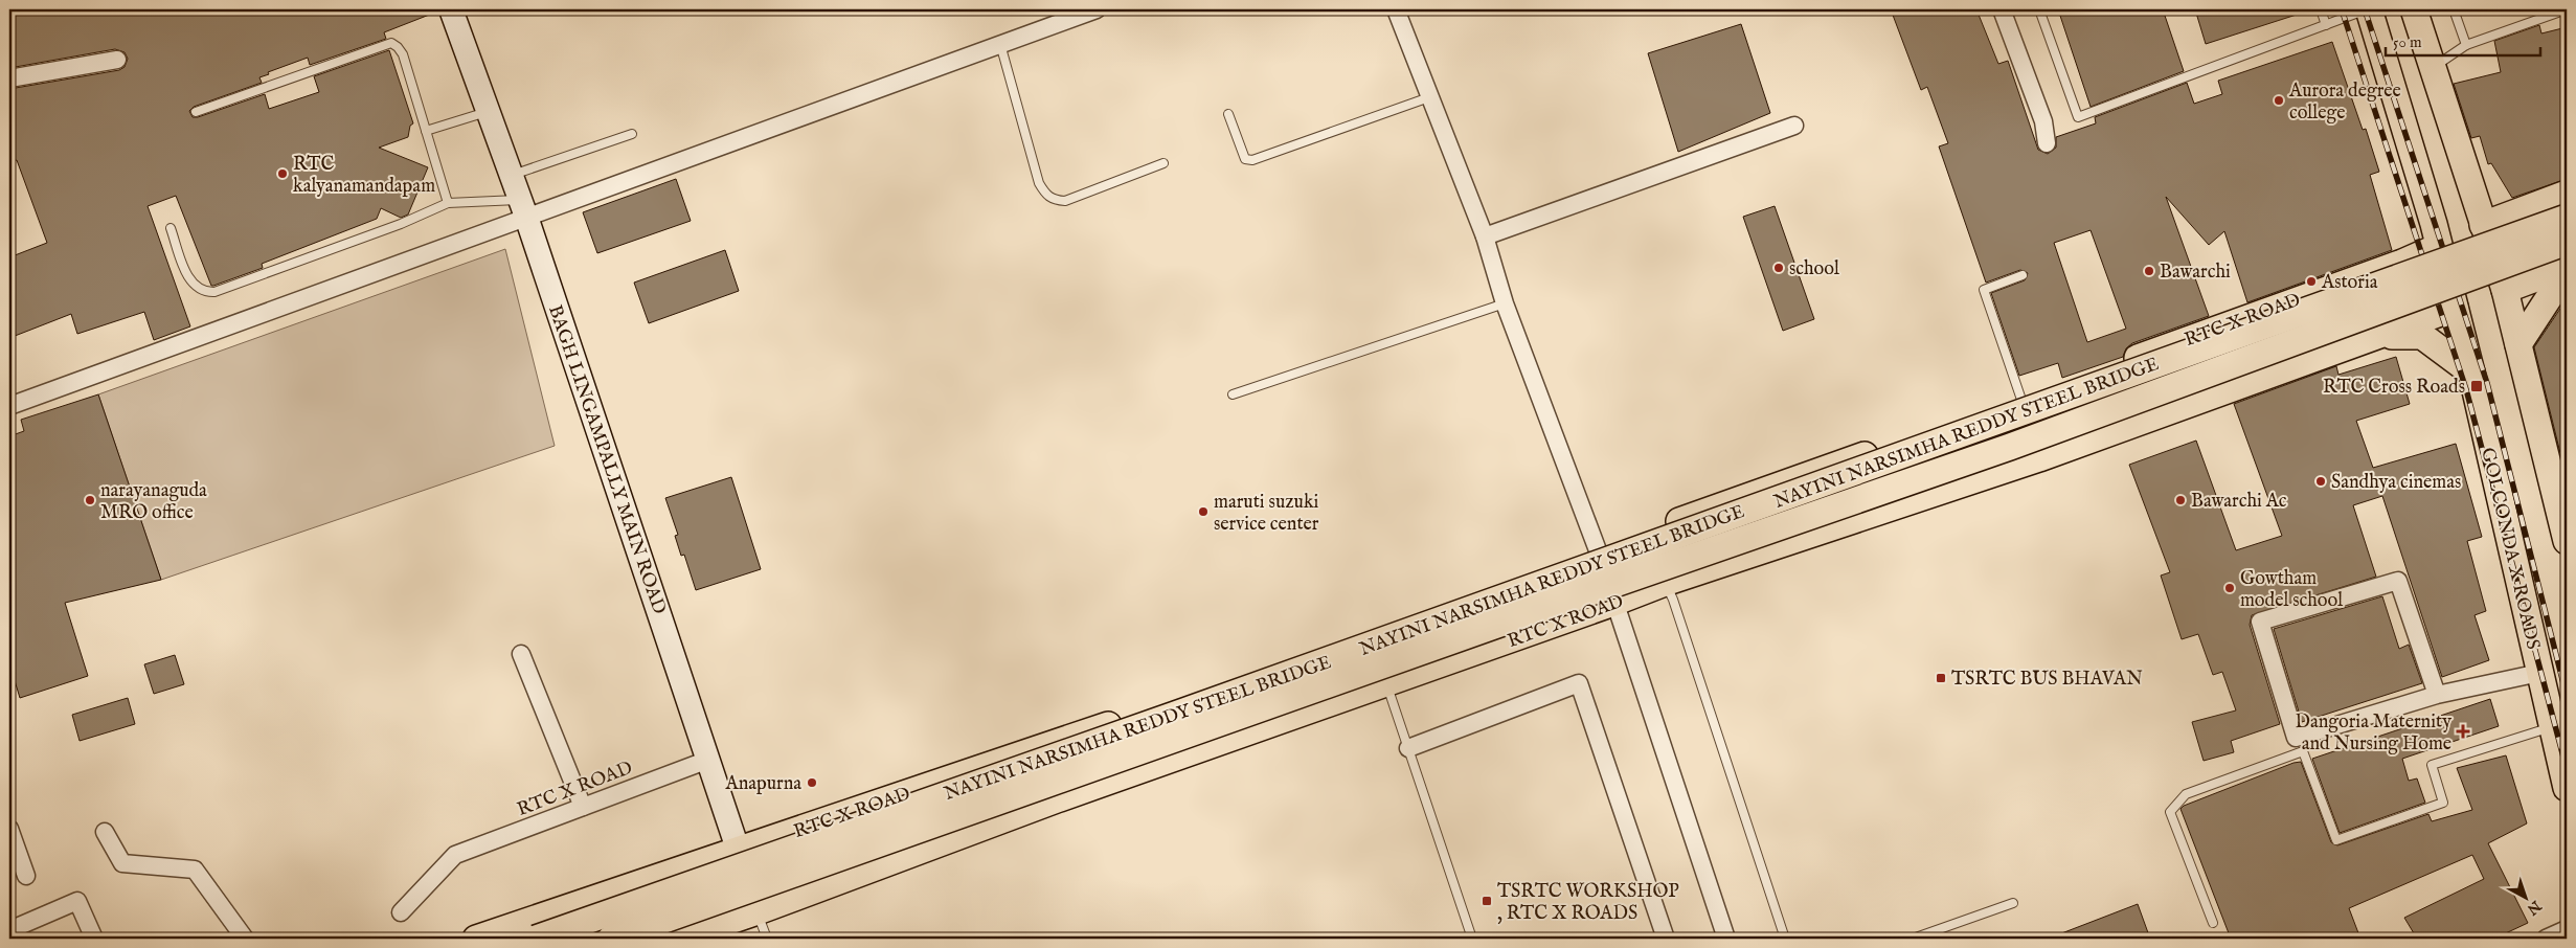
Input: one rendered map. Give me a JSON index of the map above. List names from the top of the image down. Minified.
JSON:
{"streets":{"main road":["RTC X ROAD","NAYINI NARSIMHA REDDY STEEL BRIDGE","GOLCONDA X ROADS"],"street":["BAGH LINGAMPALLY MAIN ROAD"]},"crossings":[["RTC X ROAD","BAGH LINGAMPALLY MAIN ROAD"],["RTC X ROAD","GOLCONDA X ROADS"]],"places":{"other":["Aurora degree college","RTC kalyanamandapam","school","Bawarchi","Astoria","Sandhya cinemas","narayanaguda MRO office","Bawarchi Ac","maruti suzuki service center","Gowtham model school","Anapurna"],"transit":["RTC Cross Roads","TSRTC BUS BHAVAN","TSRTC WORKSHOP , RTC X ROADS"],"health":["Dangoria Maternity and Nursing Home"]},"scale_bar":"50 m","north":"bottom right"}
